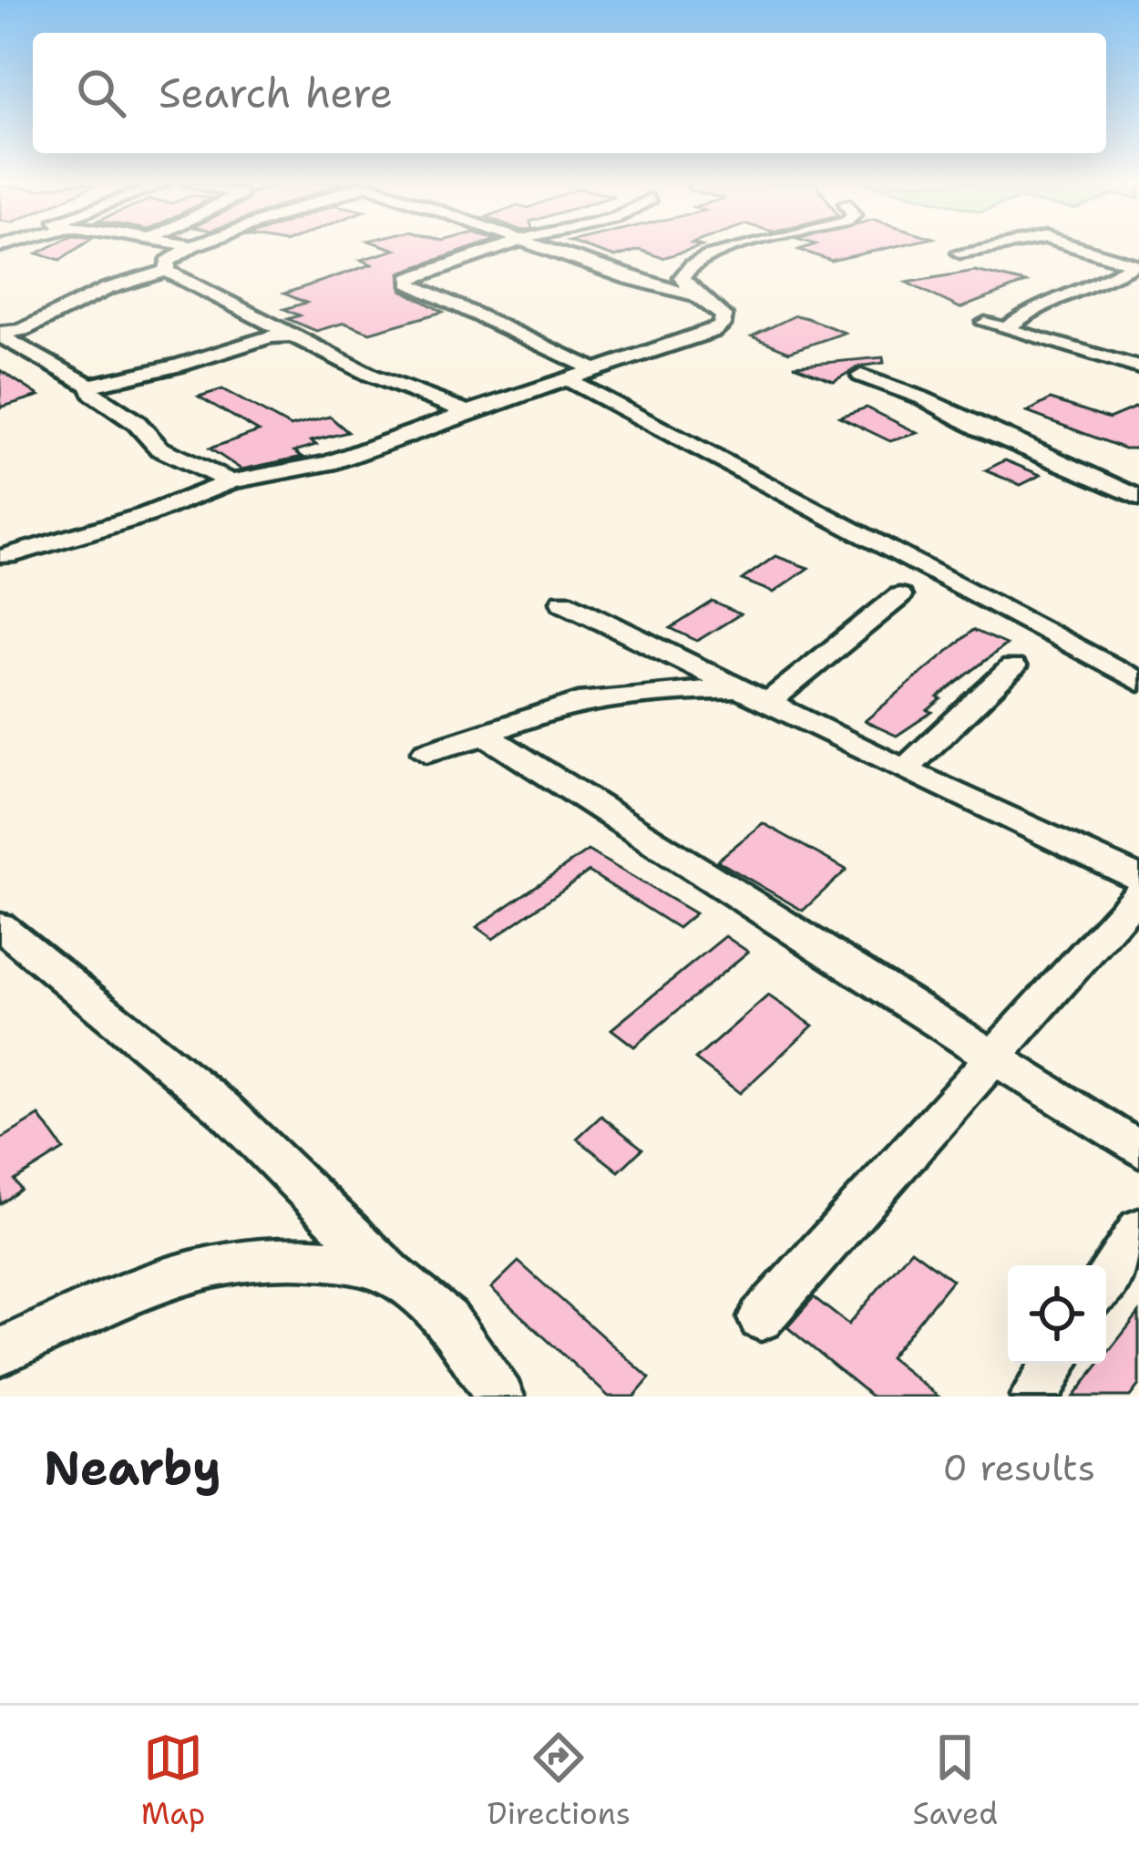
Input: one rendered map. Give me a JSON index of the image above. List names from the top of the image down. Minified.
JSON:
{"page":{"search":"Search here","heading":["Nearby","0 results"],"nav":["Map","Directions","Saved"]}}
